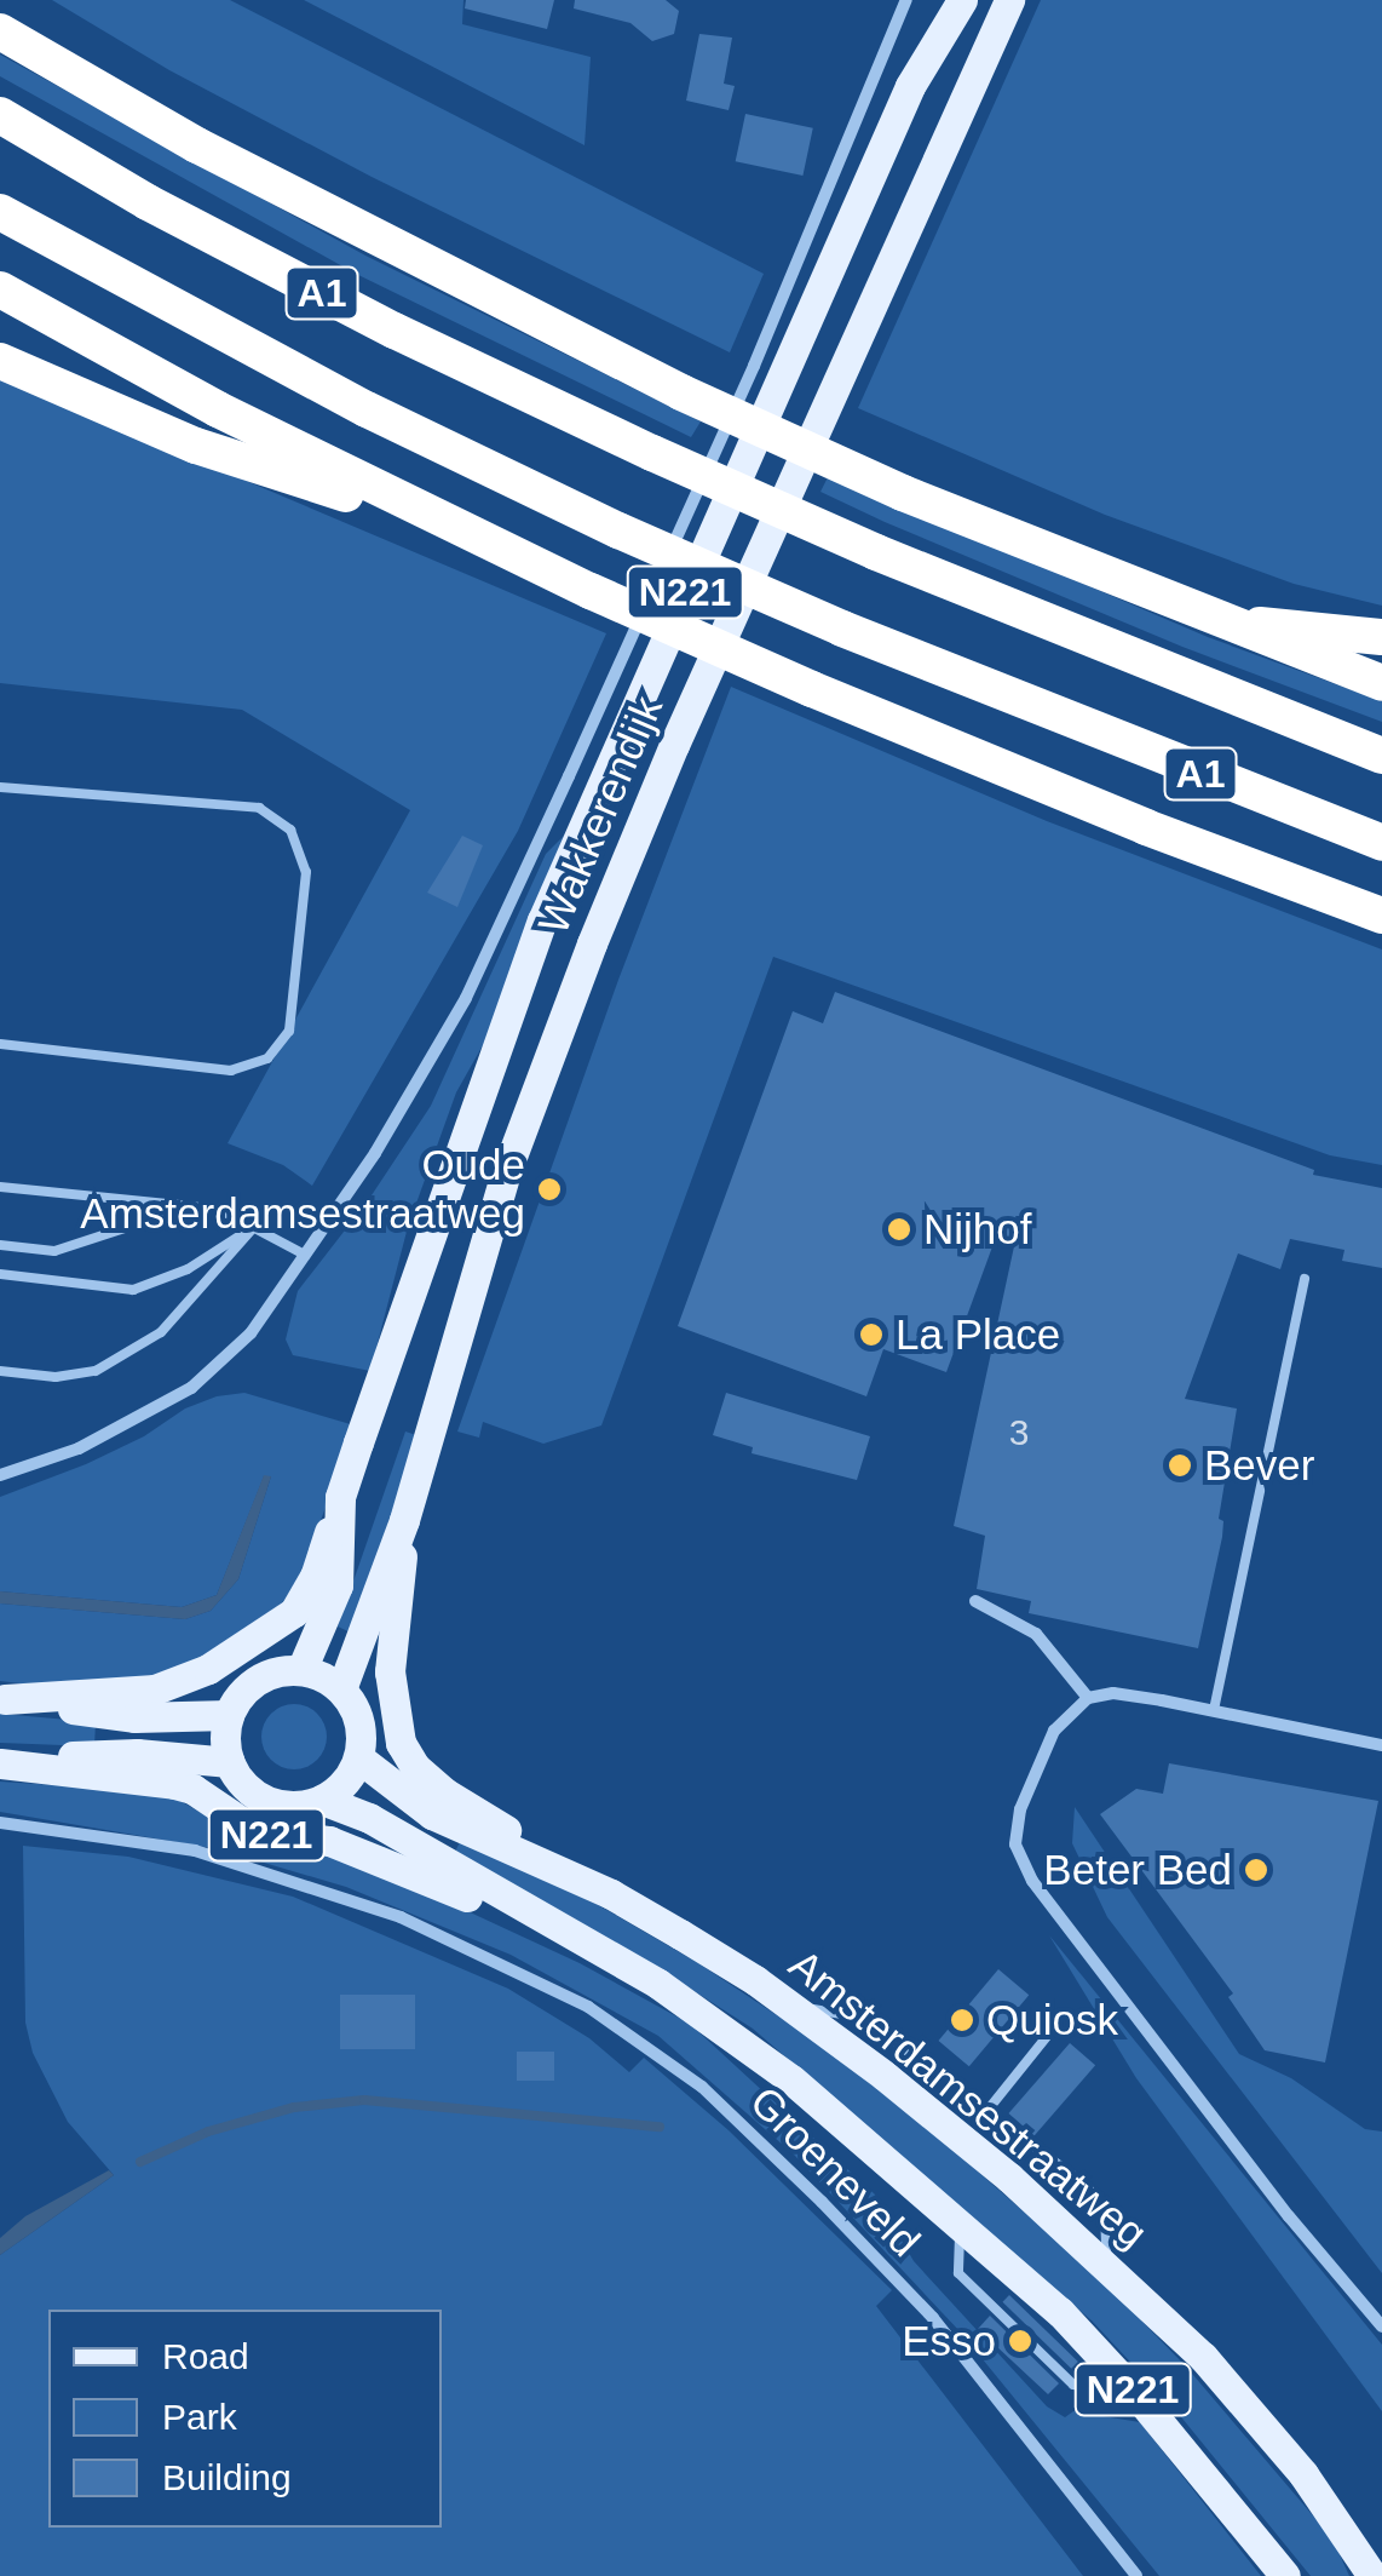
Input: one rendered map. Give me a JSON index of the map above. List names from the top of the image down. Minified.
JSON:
{"streets":{"highway":["A1"],"main road":["N221","Wakkerendijk","Amsterdamsestraatweg"],"street":["Groeneveld"]},"crossings":[["N221","Wakkerendijk"],["N221","Amsterdamsestraatweg"],["Wakkerendijk","Amsterdamsestraatweg"]],"places":["Oude Amsterdamsestraatweg","Nijhof","La Place","Bever","Beter Bed","Quiosk","Esso"],"house_numbers":["3"],"legend":["Road","Park","Building"]}
